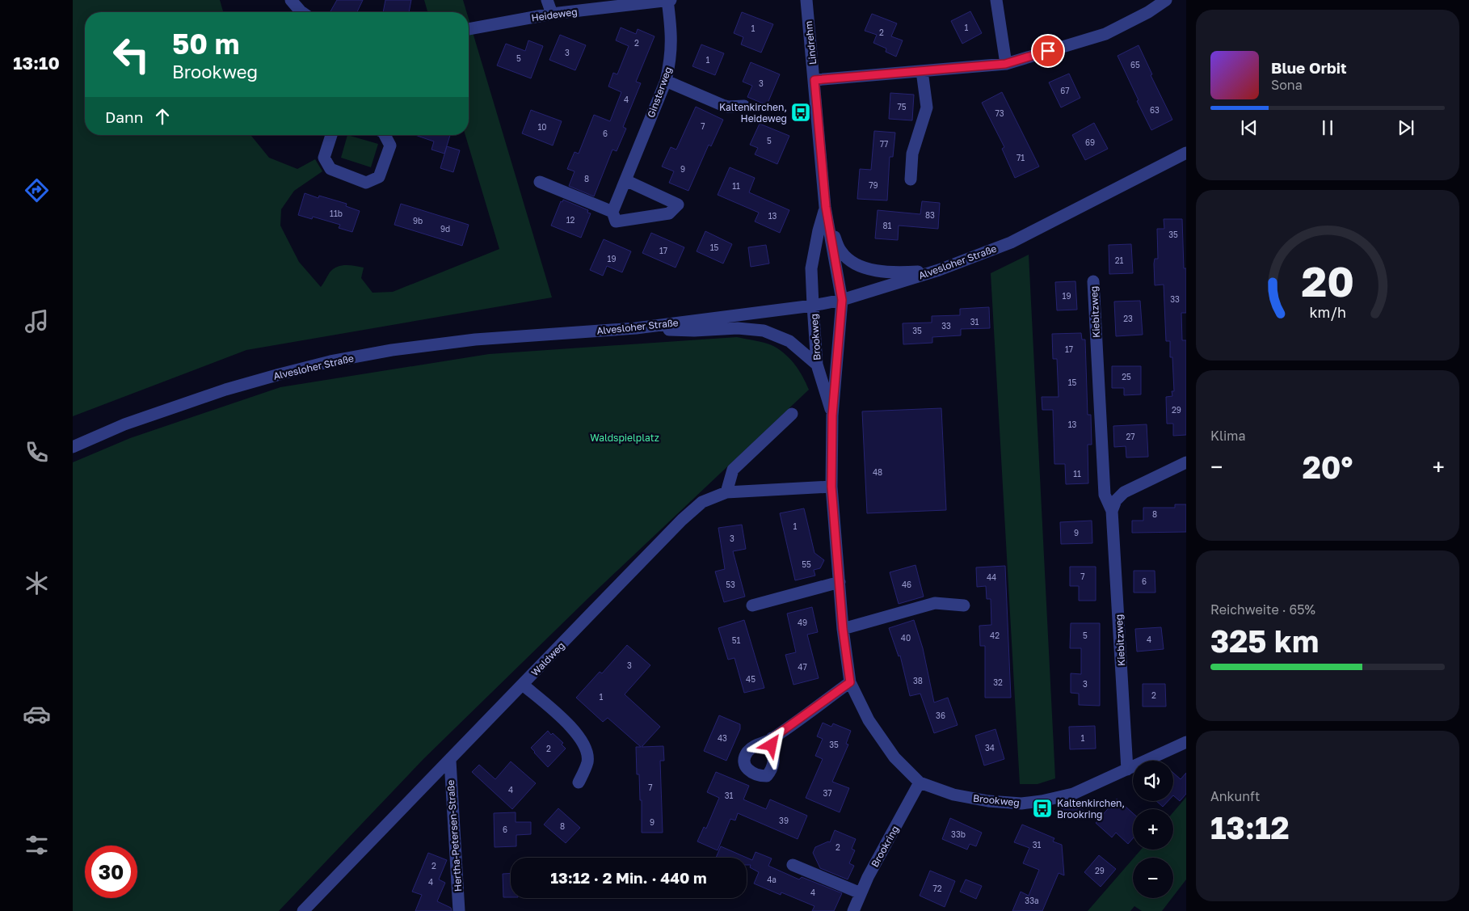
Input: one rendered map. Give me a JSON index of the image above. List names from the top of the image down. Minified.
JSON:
{"streets":{"street":["Heideweg","Lindrehm","Ginsterweg","Alvesloher Straße","Kiebitzweg","Brookweg","Waldweg","Hertha-Petersen-Straße","Brookring"]},"crossings":[["Heideweg","Ginsterweg"],["Lindrehm","Alvesloher Straße"],["Lindrehm","Brookweg"],["Alvesloher Straße","Brookweg"],["Kiebitzweg","Brookweg"],["Brookweg","Waldweg"],["Brookweg","Brookring"],["Waldweg","Hertha-Petersen-Straße"]],"parks":["Waldspielplatz"],"places":{"bus stop":["Kaltenkirchen, Heideweg","Kaltenkirchen, Brookring"]},"house_numbers":["1","1","2","2","3","5","1","65","3","67","4","75","63","73","7","10","6","5","69","77","71","9","8","79","11","11b","83","13","12","9b","81","9d","35","15","17","19","21","19","33","23","31","33","35","17","25","15","29","13","27","48","11","8","1","9","3","55","7","44","6","53","46","49","42","5","40","4","51","3","47","45","38","32","3","2","1","36","43","1","35","34","2","7","4","37","31","39","9","8","6","33b","31","2","2","29","4a","4","72","4","33a"],"page":{"tabs":"13:10","turn":["50 m","Brookweg"],"song":["Blue Orbit","Sona"],"then":"Dann","tile":["Klima",["Reichweite · 65%","325 km"],["Ankunft","13:12"]],"heat":["−","20°","+"],"map_buttons":["+","−"],"limit":"30","trip":"13:12 · 2 Min. · 440 m","gauge":["20","km/h"]}}
